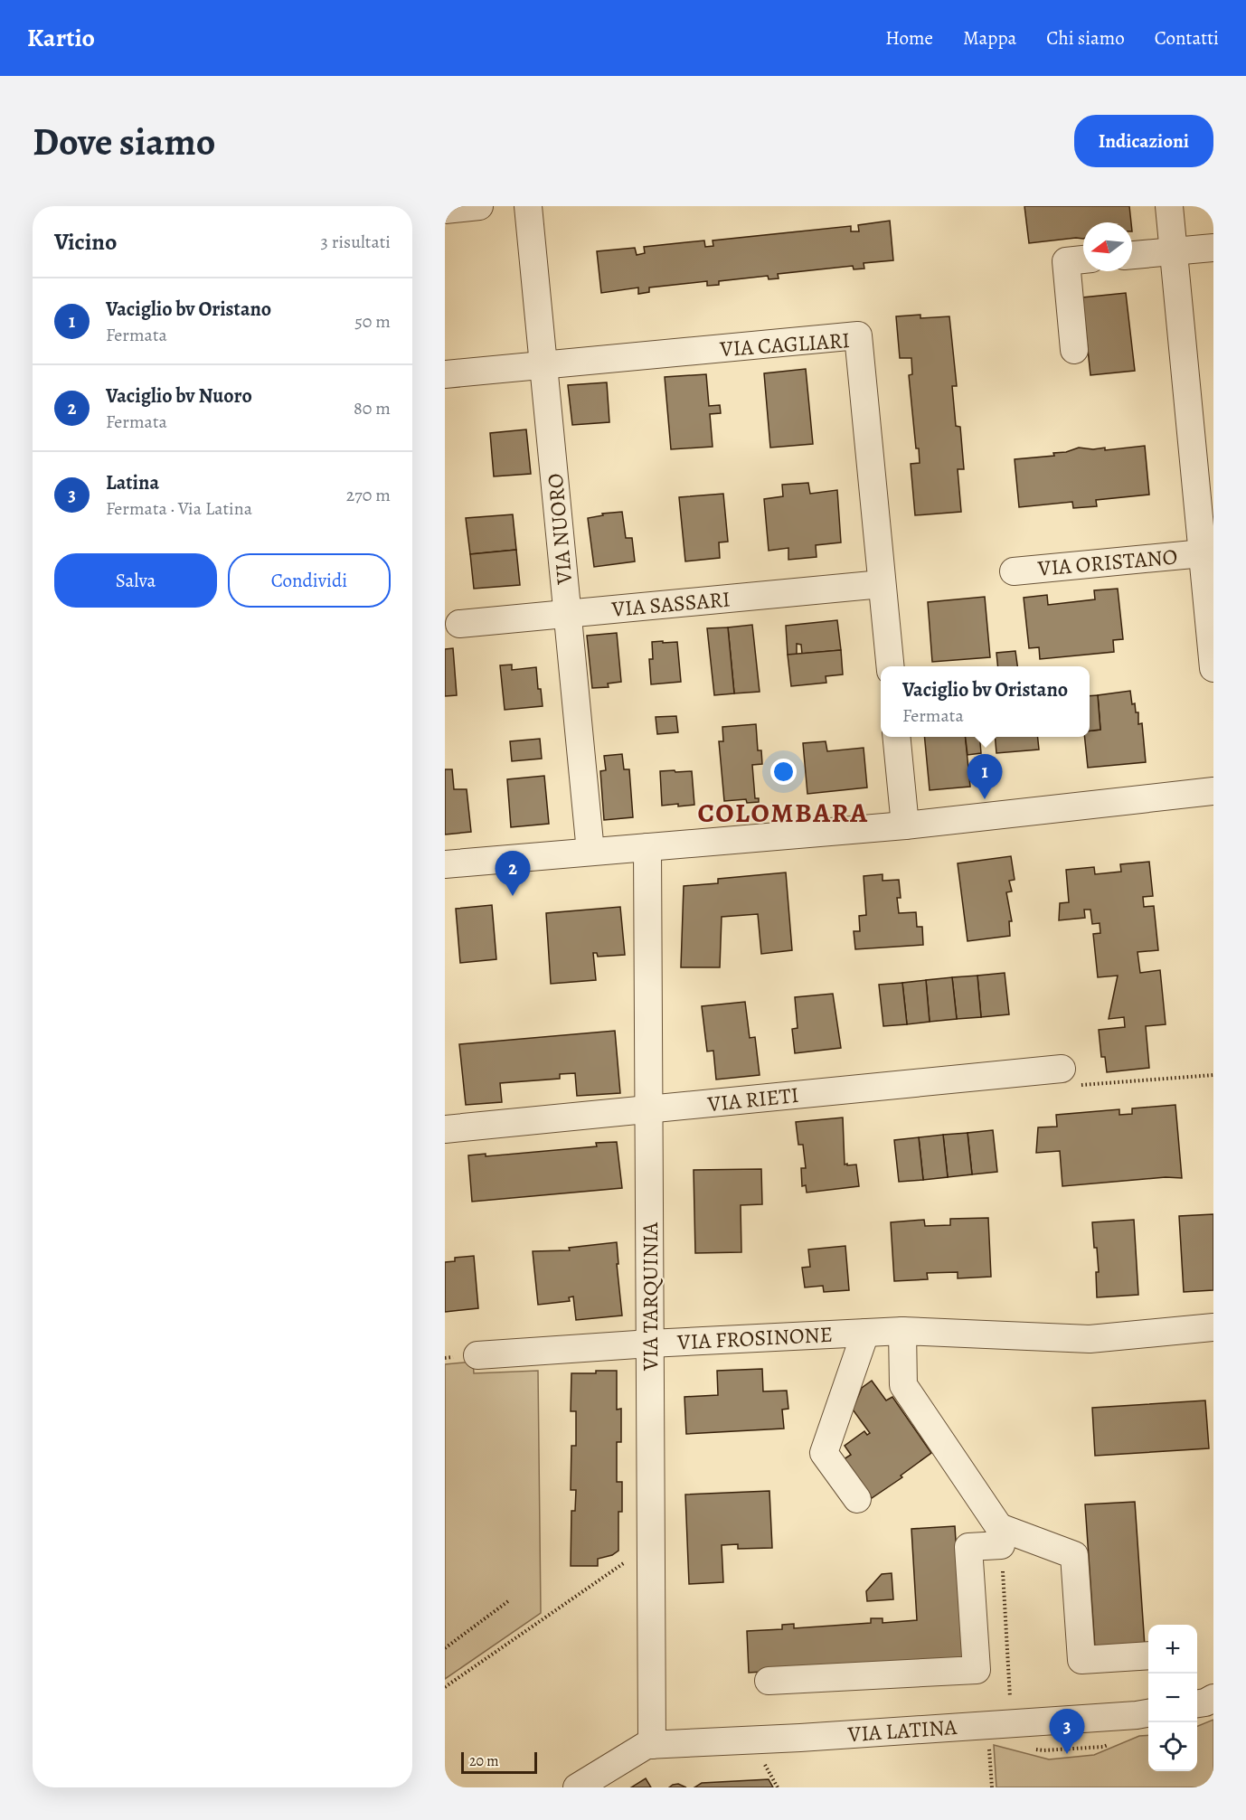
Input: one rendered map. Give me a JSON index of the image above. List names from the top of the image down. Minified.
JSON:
{"streets":{"street":["VIA CAGLIARI","VIA NUORO","VIA ORISTANO","VIA SASSARI","VIA RIETI","VIA TARQUINIA","VIA FROSINONE","VIA LATINA"]},"crossings":[["VIA CAGLIARI","VIA NUORO"],["VIA CAGLIARI","VIA SASSARI"],["VIA NUORO","VIA SASSARI"],["VIA RIETI","VIA TARQUINIA"],["VIA TARQUINIA","VIA FROSINONE"],["VIA TARQUINIA","VIA LATINA"]],"districts":["COLOMBARA"],"scale_bar":"20 m","north":"left","page":{"header":"Kartio","nav":["Home","Mappa","Chi siamo","Contatti"],"buttons":["Indicazioni",["Salva","Condividi"]],"title":"Dove siamo","heading":["Vicino","3 risultati"],"list":[{"mark":"1","name":"Vaciglio bv Oristano","note":"Fermata","value":"50 m"},{"mark":"2","name":"Vaciglio bv Nuoro","note":"Fermata","value":"80 m"},{"mark":"3","name":"Latina","note":"Fermata · Via Latina","value":"270 m"}],"popup":["Vaciglio bv Oristano","Fermata"],"pins":["1","2","3"],"map_buttons":["+","−"],"scale":"20 m"}}
